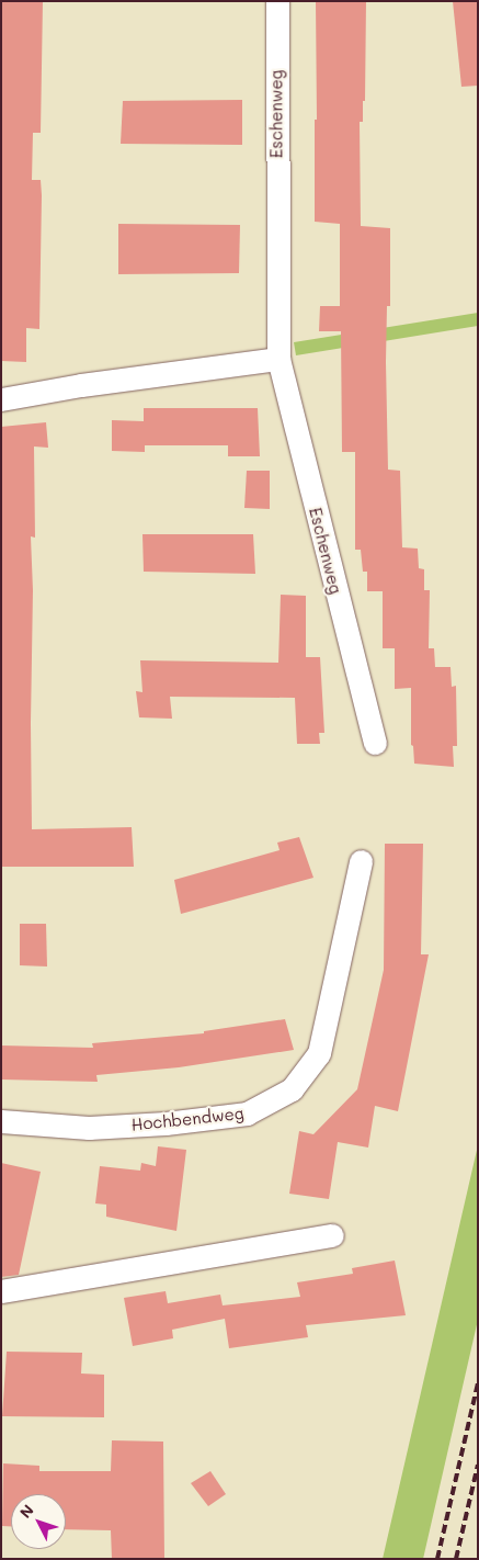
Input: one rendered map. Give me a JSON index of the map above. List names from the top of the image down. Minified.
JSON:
{"streets":{"street":["Eschenweg","Hochbendweg"]},"north":"top left"}
